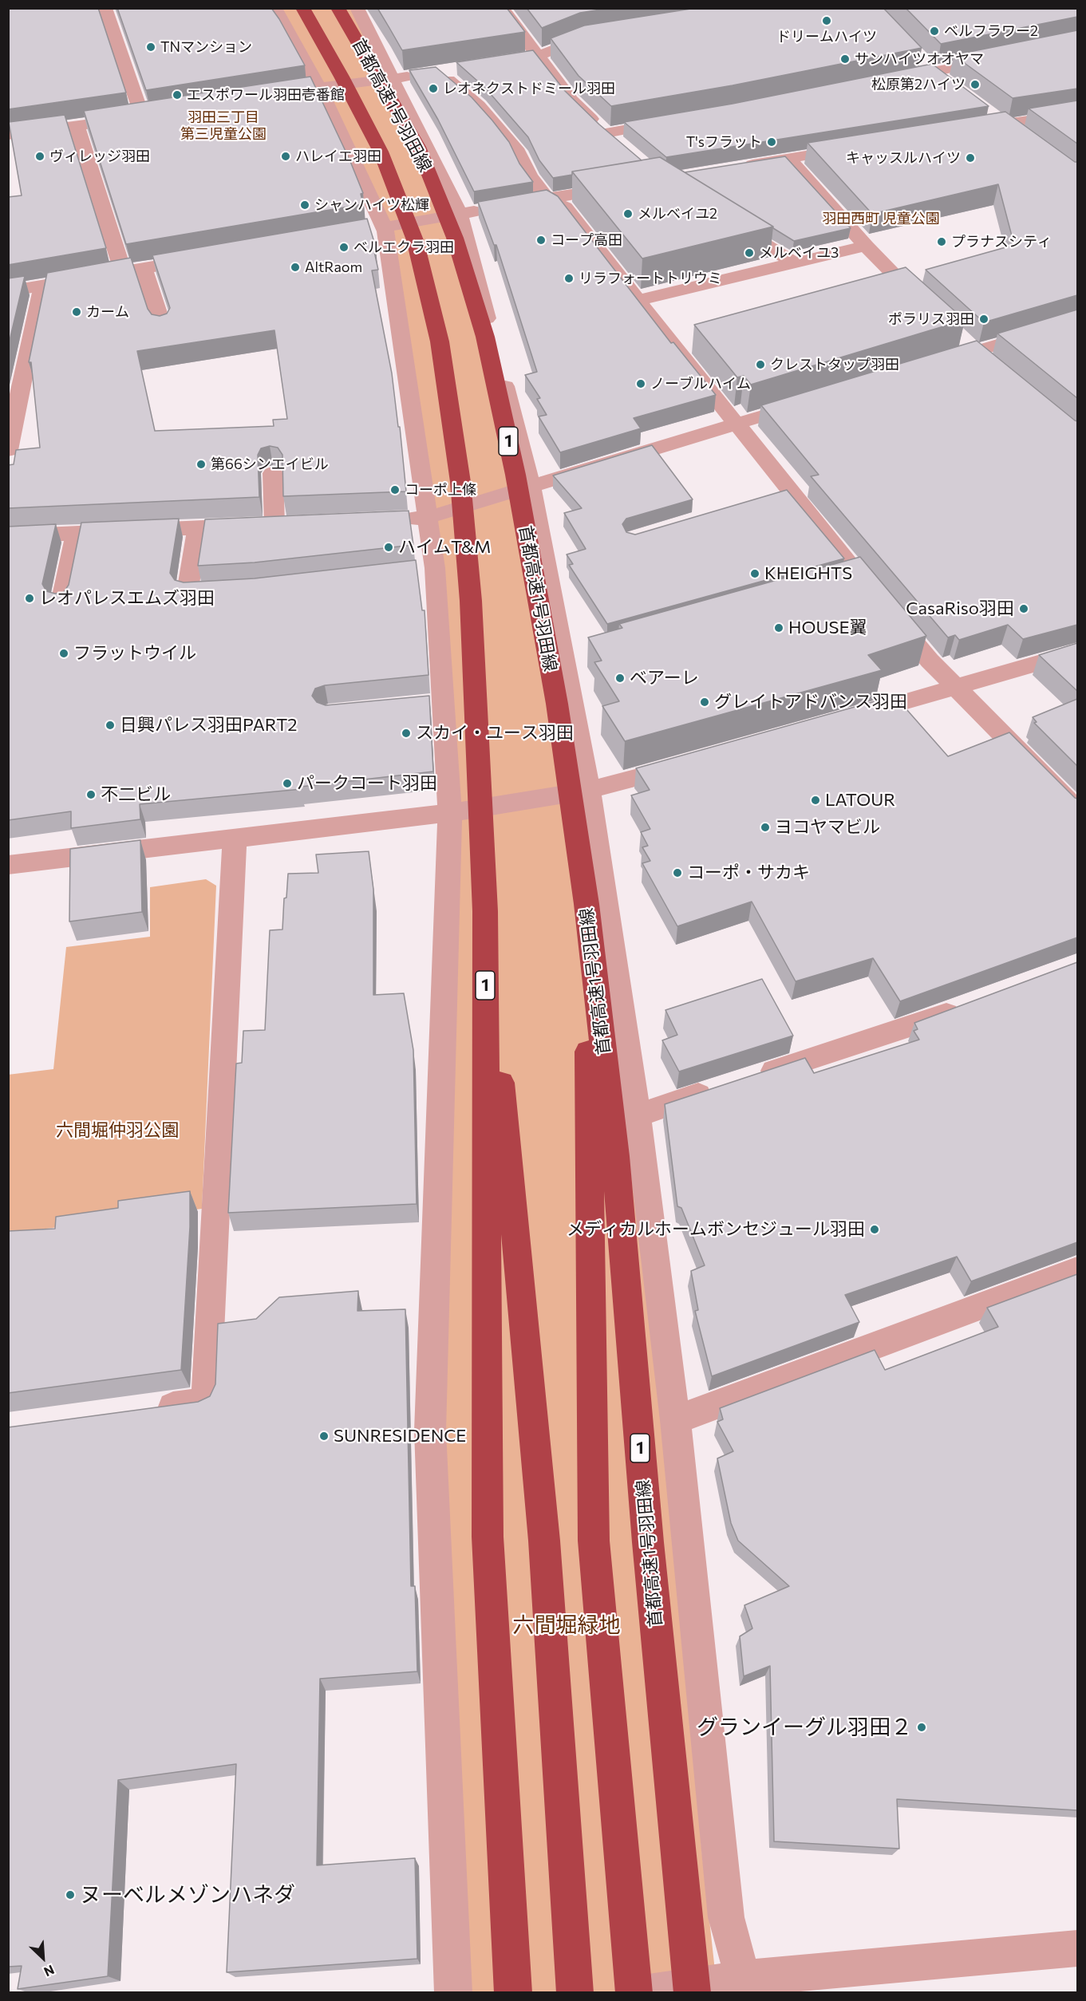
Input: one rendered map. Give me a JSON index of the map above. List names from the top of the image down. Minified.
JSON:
{"streets":{"highway":["首都高速1号羽田線","1"]},"parks":["羽田三丁目 第三児童公園","羽田西町 児童公園","六間堀仲羽公園","六間堀緑地"],"places":["ドリームハイツ","ベルフラワー2","TNマンション","サンハイツオオヤマ","松原第2ハイツ","レオネクストドミール羽田","エスポワール羽田壱番館","T'sフラット","ヴィレッジ羽田","ハレイエ羽田","キャッスルハイツ","シャンハイツ松輝","メルベイユ2","コープ高田","プラナスシティ","ベルエクラ羽田","メルベイユ3","AltRaom","リラフォートトリウミ","カーム","ポラリス羽田","クレストタップ羽田","ノーブルハイム","第66シンエイビル","コーポ上條","ハイムT&M","KHEIGHTS","レオパレスエムズ羽田","CasaRiso羽田","HOUSE翼","フラットウイル","ベアーレ","グレイトアドバンス羽田","日興パレス羽田PART2","スカイ・ユース羽田","パークコート羽田","不二ビル","LATOUR","ヨコヤマビル","コーポ・サカキ","メディカルホームボンセジュール羽田","SUNRESIDENCE","グランイーグル羽田２","ヌーベルメゾンハネダ"],"north":"bottom right"}
